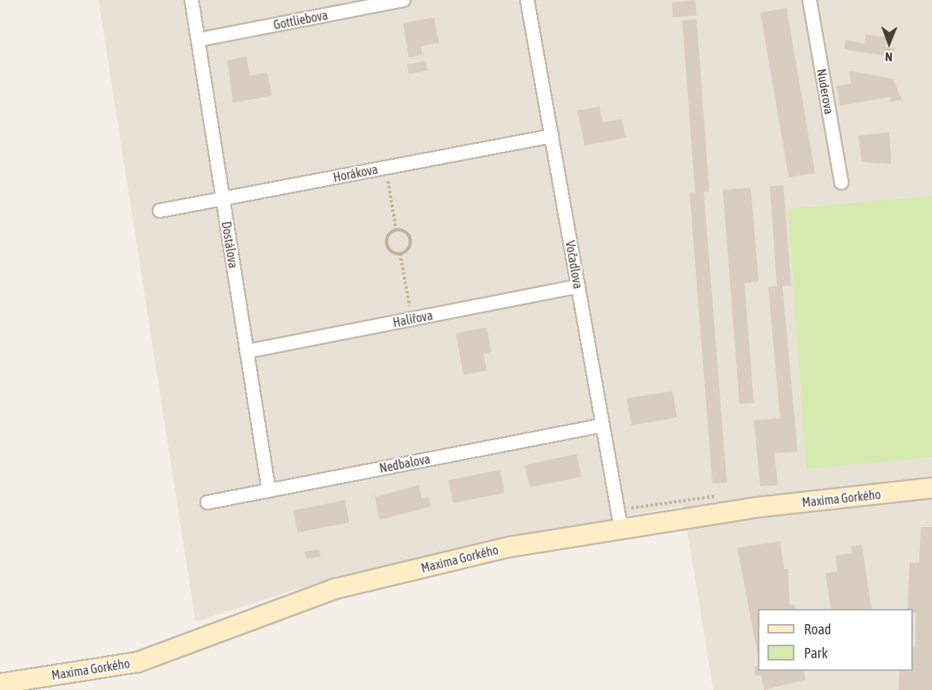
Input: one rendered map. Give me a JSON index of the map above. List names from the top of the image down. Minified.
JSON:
{"streets":{"street":["Gottliebova","Nuderova","Horákova","Dostálova","Vočadlova","Halířova","Nedbalova","Maxima Gorkého"]},"crossings":[["Gottliebova","Dostálova"],["Horákova","Dostálova"],["Horákova","Vočadlova"],["Dostálova","Halířova"],["Dostálova","Nedbalova"],["Vočadlova","Halířova"],["Vočadlova","Nedbalova"],["Vočadlova","Maxima Gorkého"]],"legend":["Road","Park"],"north":"bottom"}
